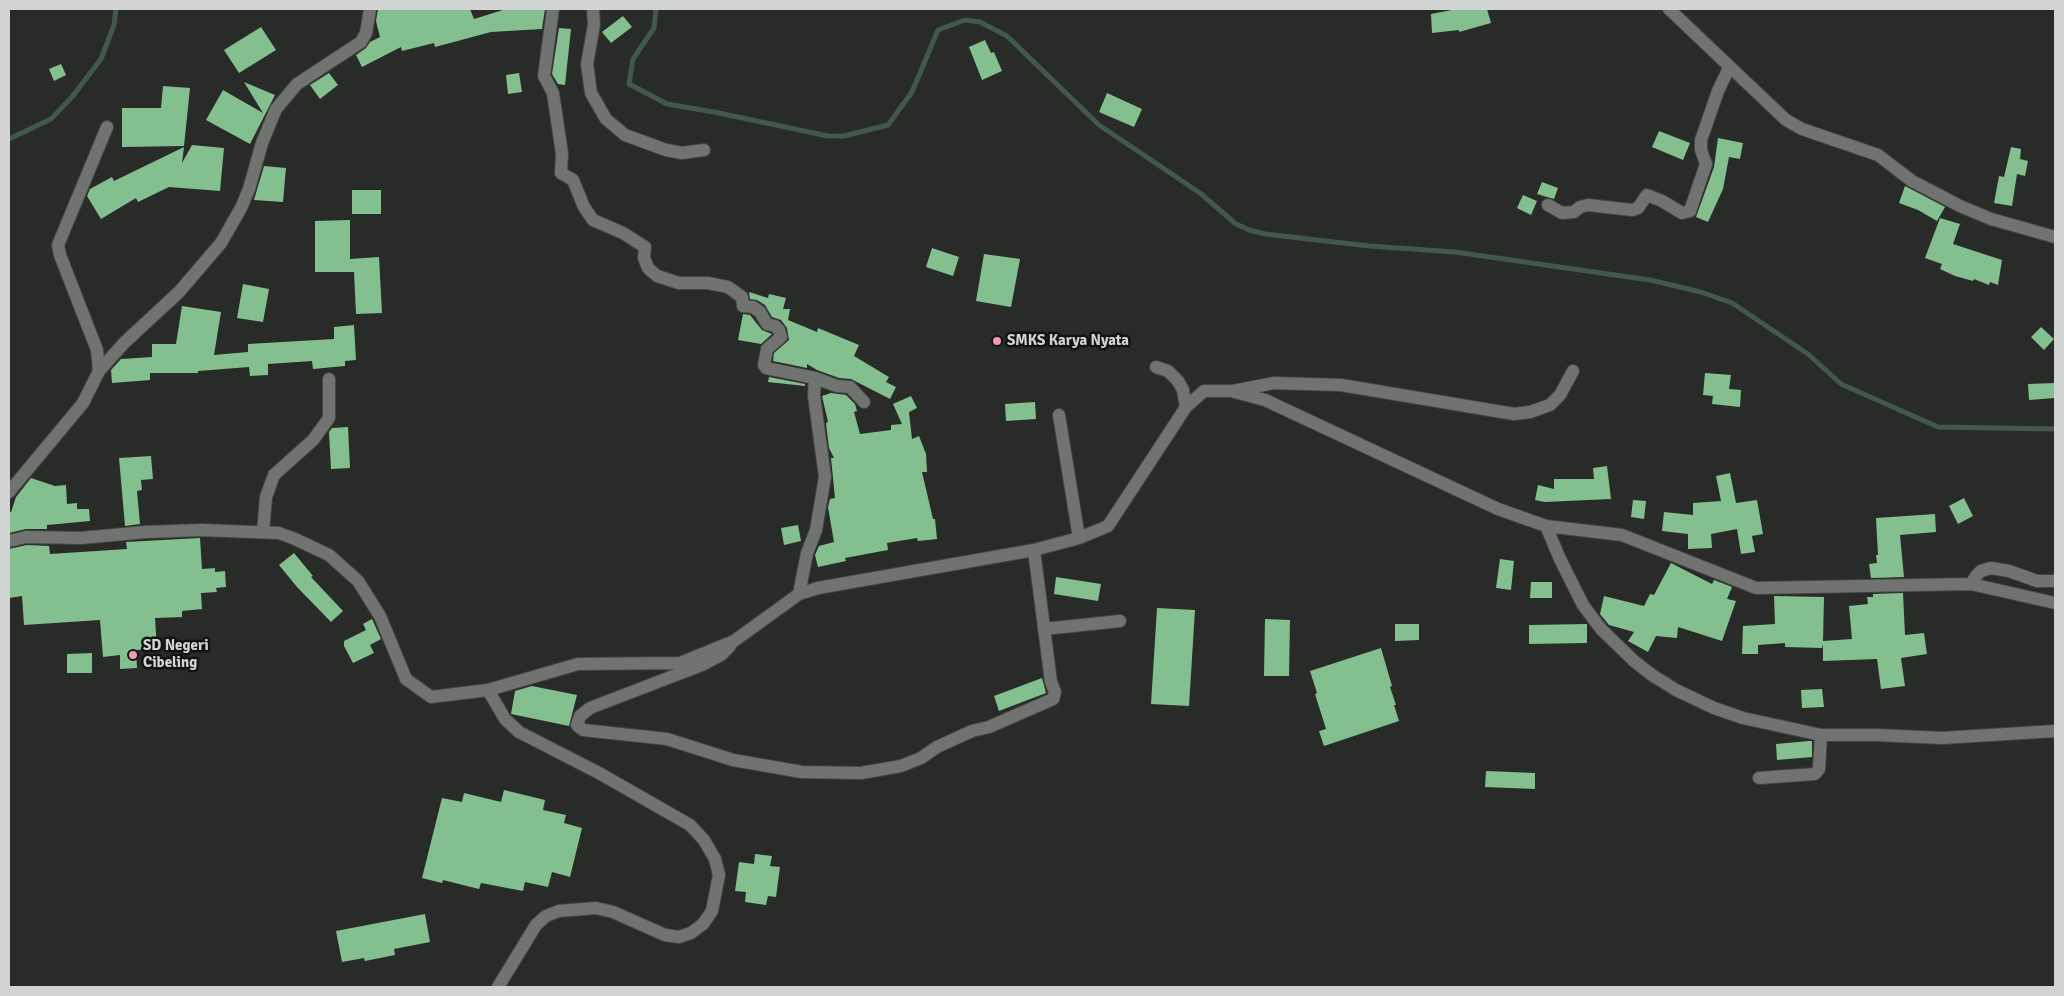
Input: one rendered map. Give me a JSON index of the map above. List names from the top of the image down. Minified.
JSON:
{"places":["SMKS Karya Nyata","SD Negeri Cibeling"]}
